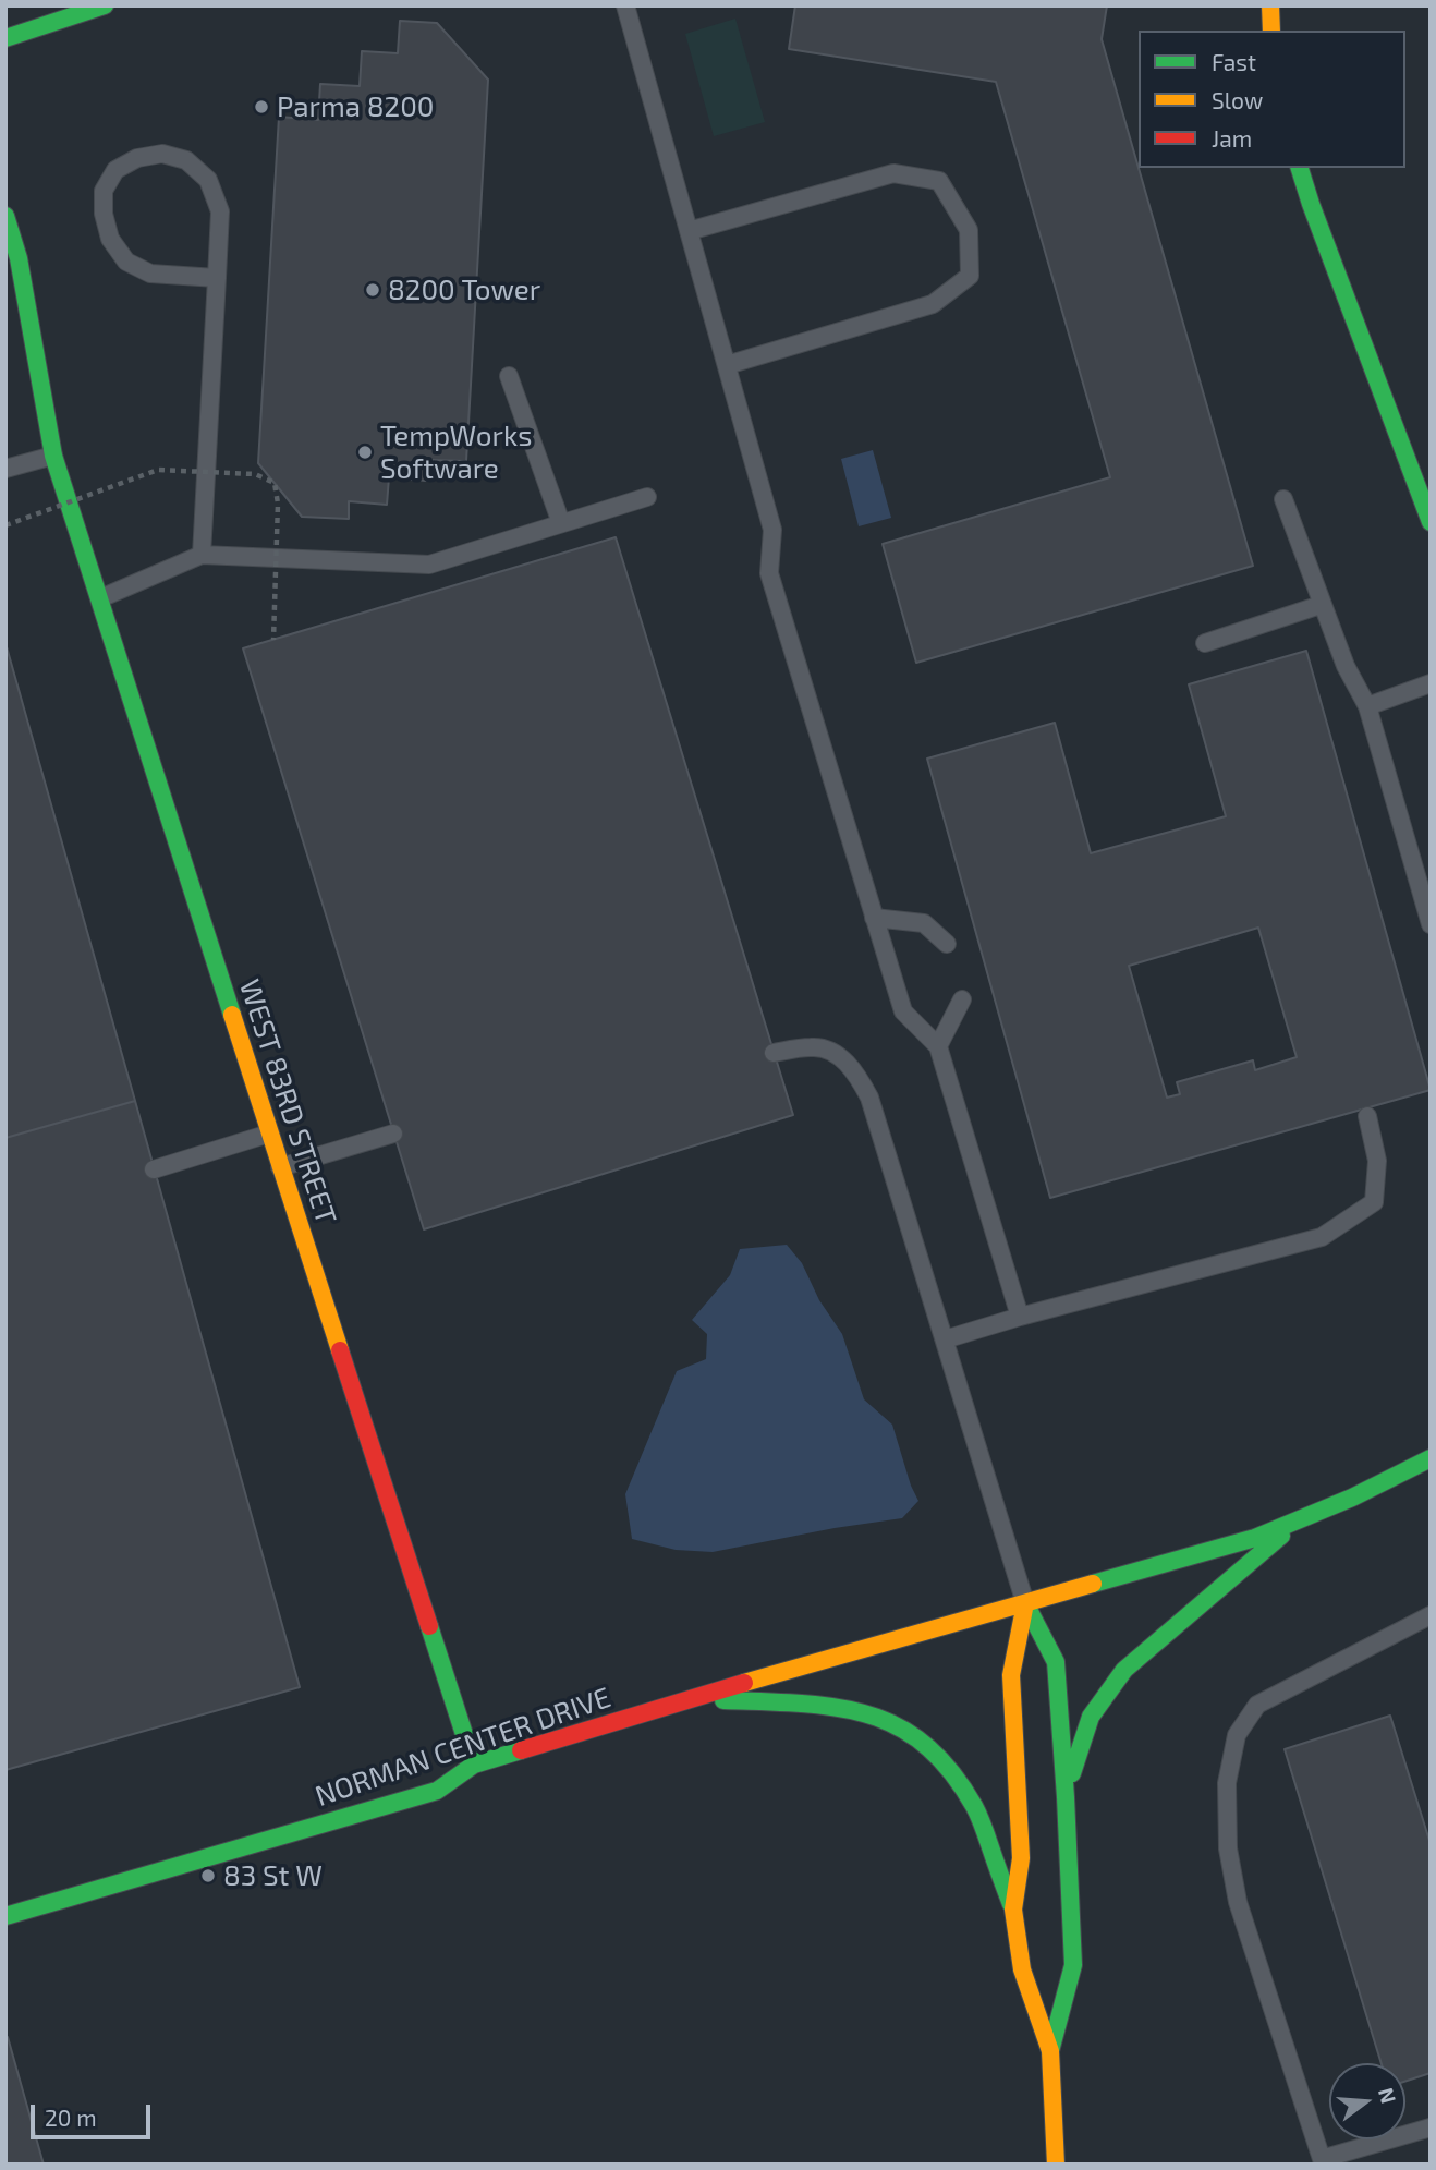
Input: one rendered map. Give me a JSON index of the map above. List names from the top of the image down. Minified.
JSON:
{"streets":{"street":["WEST 83RD STREET","NORMAN CENTER DRIVE"]},"crossings":[["WEST 83RD STREET","NORMAN CENTER DRIVE"]],"places":["Parma 8200","8200 Tower","TempWorks Software","83 St W"],"legend":["Fast","Slow","Jam"],"scale_bar":"20 m","north":"right"}
